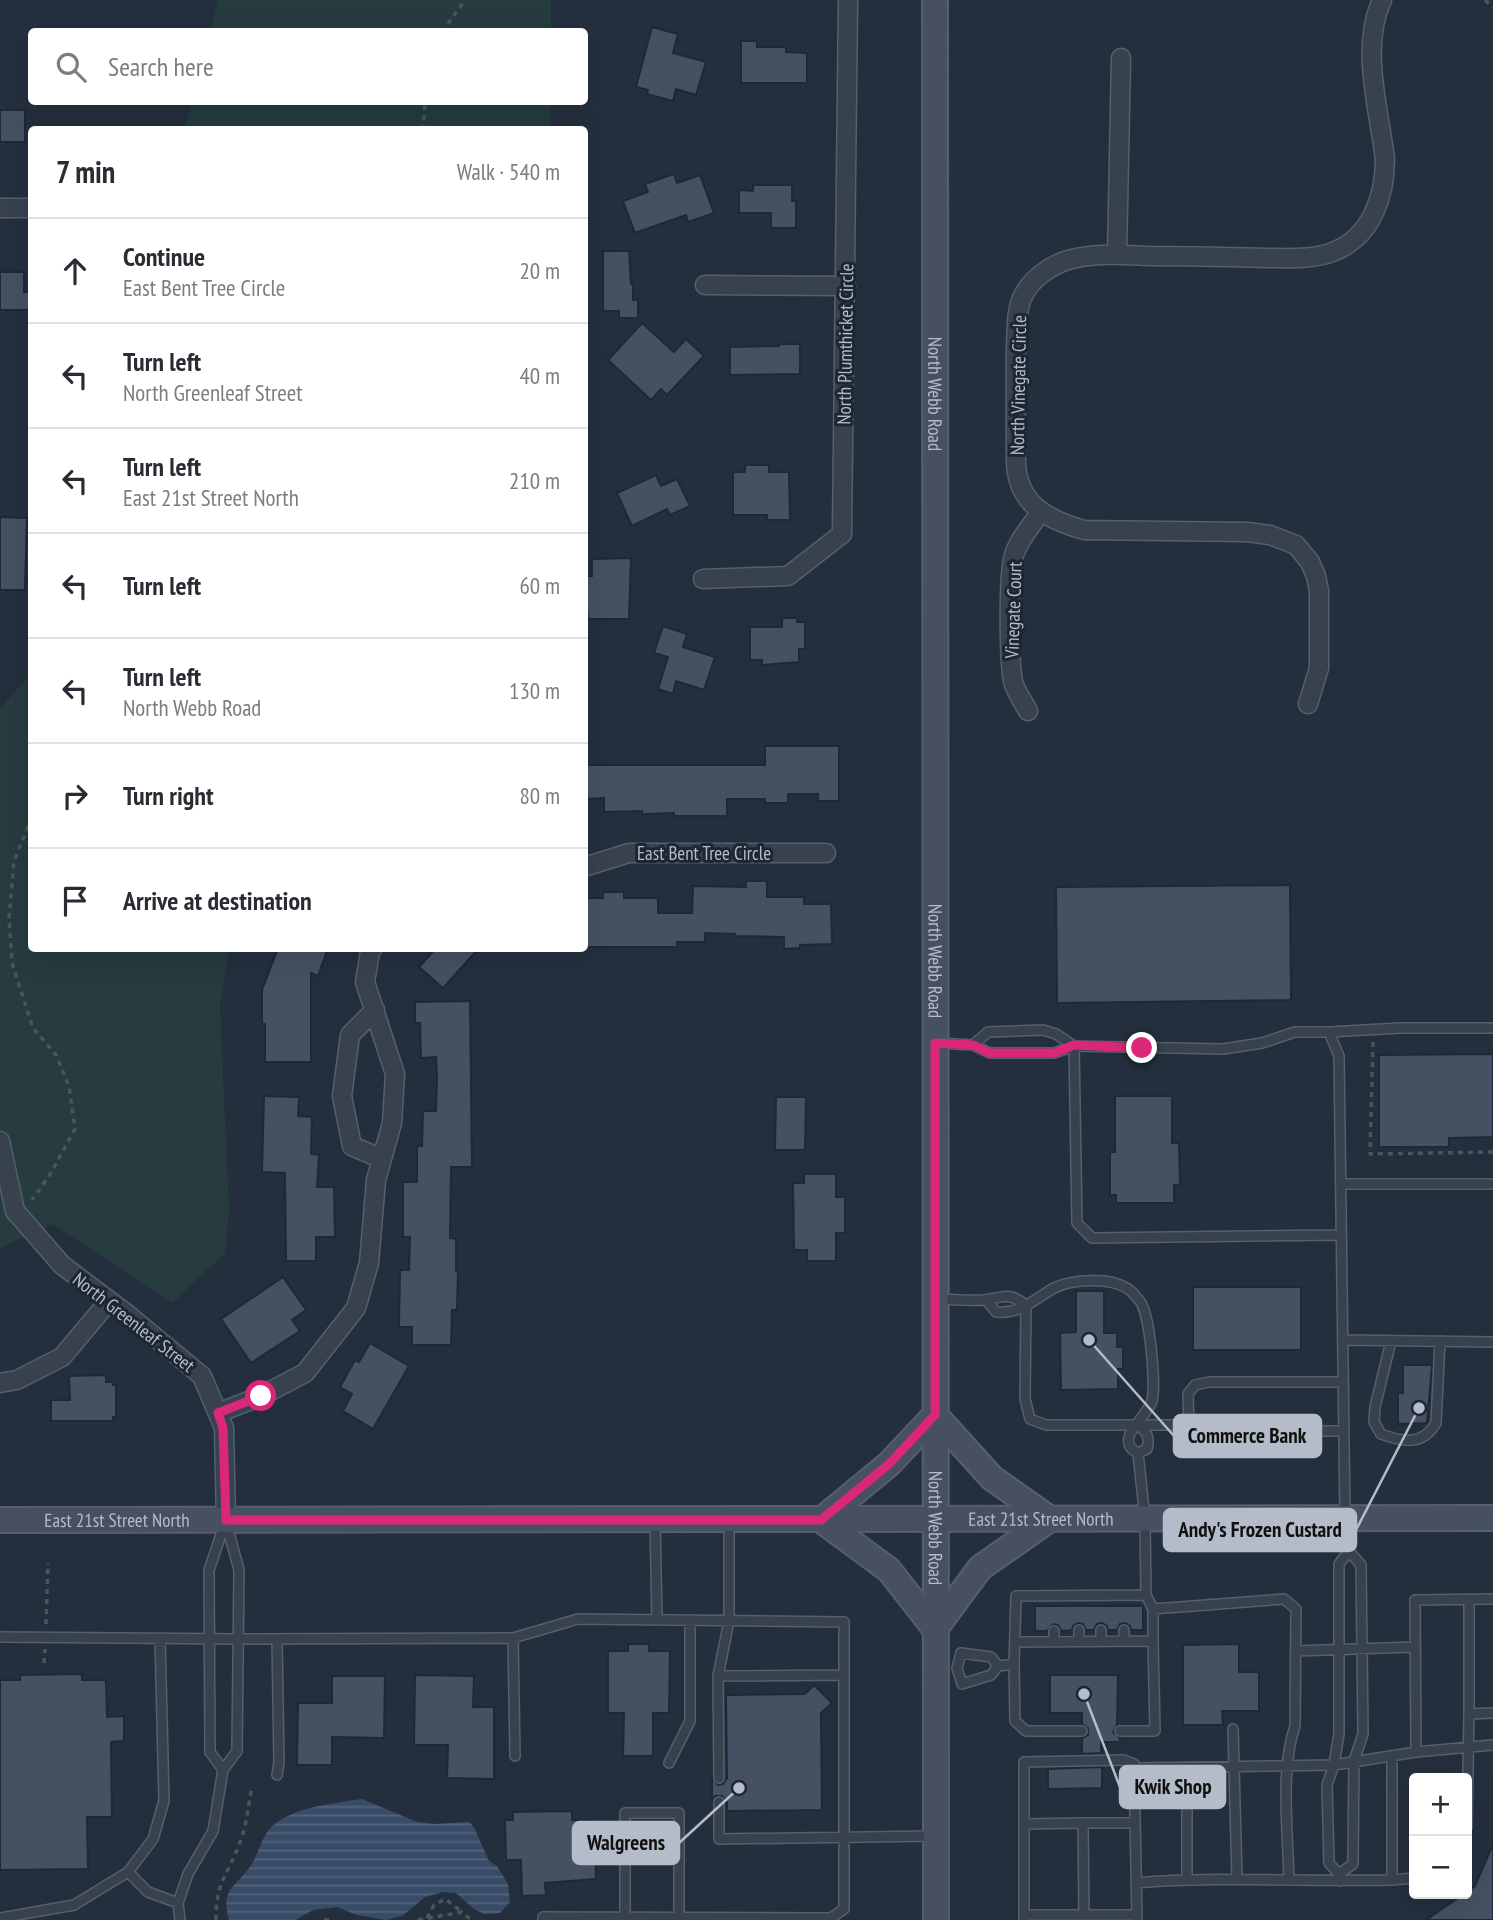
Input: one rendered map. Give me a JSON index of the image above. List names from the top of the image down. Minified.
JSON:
{"streets":{"main road":["North Webb Road","East 21st Street North"],"street":["North Plumthicket Circle","North Vinegate Circle","Vinegate Court","East Bent Tree Circle","North Greenleaf Street"]},"crossings":[["North Vinegate Circle","Vinegate Court"],["North Webb Road","East 21st Street North"],["North Greenleaf Street","East 21st Street North"]],"places":["Commerce Bank","Andy's Frozen Custard","Kwik Shop","Walgreens"],"page":{"search":"Search here","heading":["7 min","Walk · 540 m"],"list":[["Continue","East Bent Tree Circle","20 m"],["Turn left","North Greenleaf Street","40 m"],["Turn left","East 21st Street North","210 m"],["Turn left","60 m"],["Turn left","North Webb Road","130 m"],["Turn right","80 m"],"Arrive at destination"],"map_buttons":["+","−"]}}
